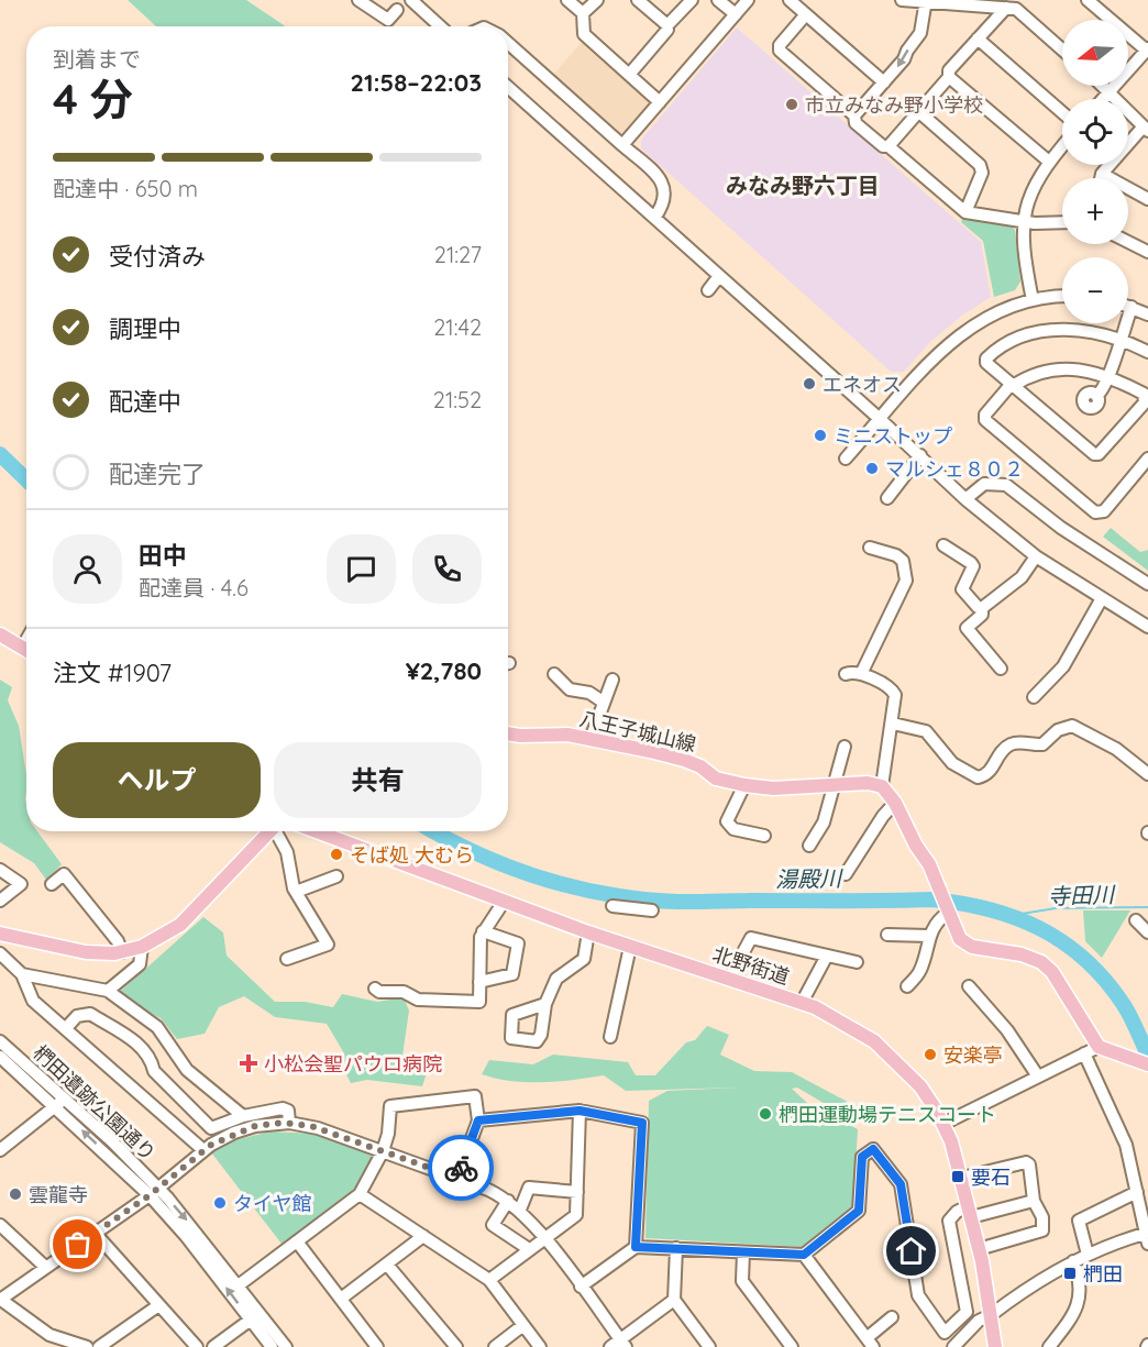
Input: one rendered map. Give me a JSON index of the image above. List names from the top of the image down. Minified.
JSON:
{"streets":{"main road":["八王子城山線","北野街道"],"street":["椚田遺跡公園通り"]},"districts":["みなみ野六丁目"],"water":["湯殿川","寺田川"],"places":{"other":["市立みなみ野小学校","エネオス","ミニストップ","マルシェ８０２","そば処 大むら","安楽亭","椚田運動場テニスコート","雲龍寺","タイヤ館"],"health":["小松会聖パウロ病院"],"transit":["要石","椚田"]},"north":"left","page":{"map_buttons":["+","−"],"heading":["4 分","到着まで","21:58–22:03"],"panel":["田中","配達員 · 4.6","注文 #1907","¥2,780"],"bar":"配達中 · 650 m","list":[["受付済み","21:27"],["調理中","21:42"],["配達中","21:52"],"配達完了"],"buttons":["ヘルプ","共有"]}}
